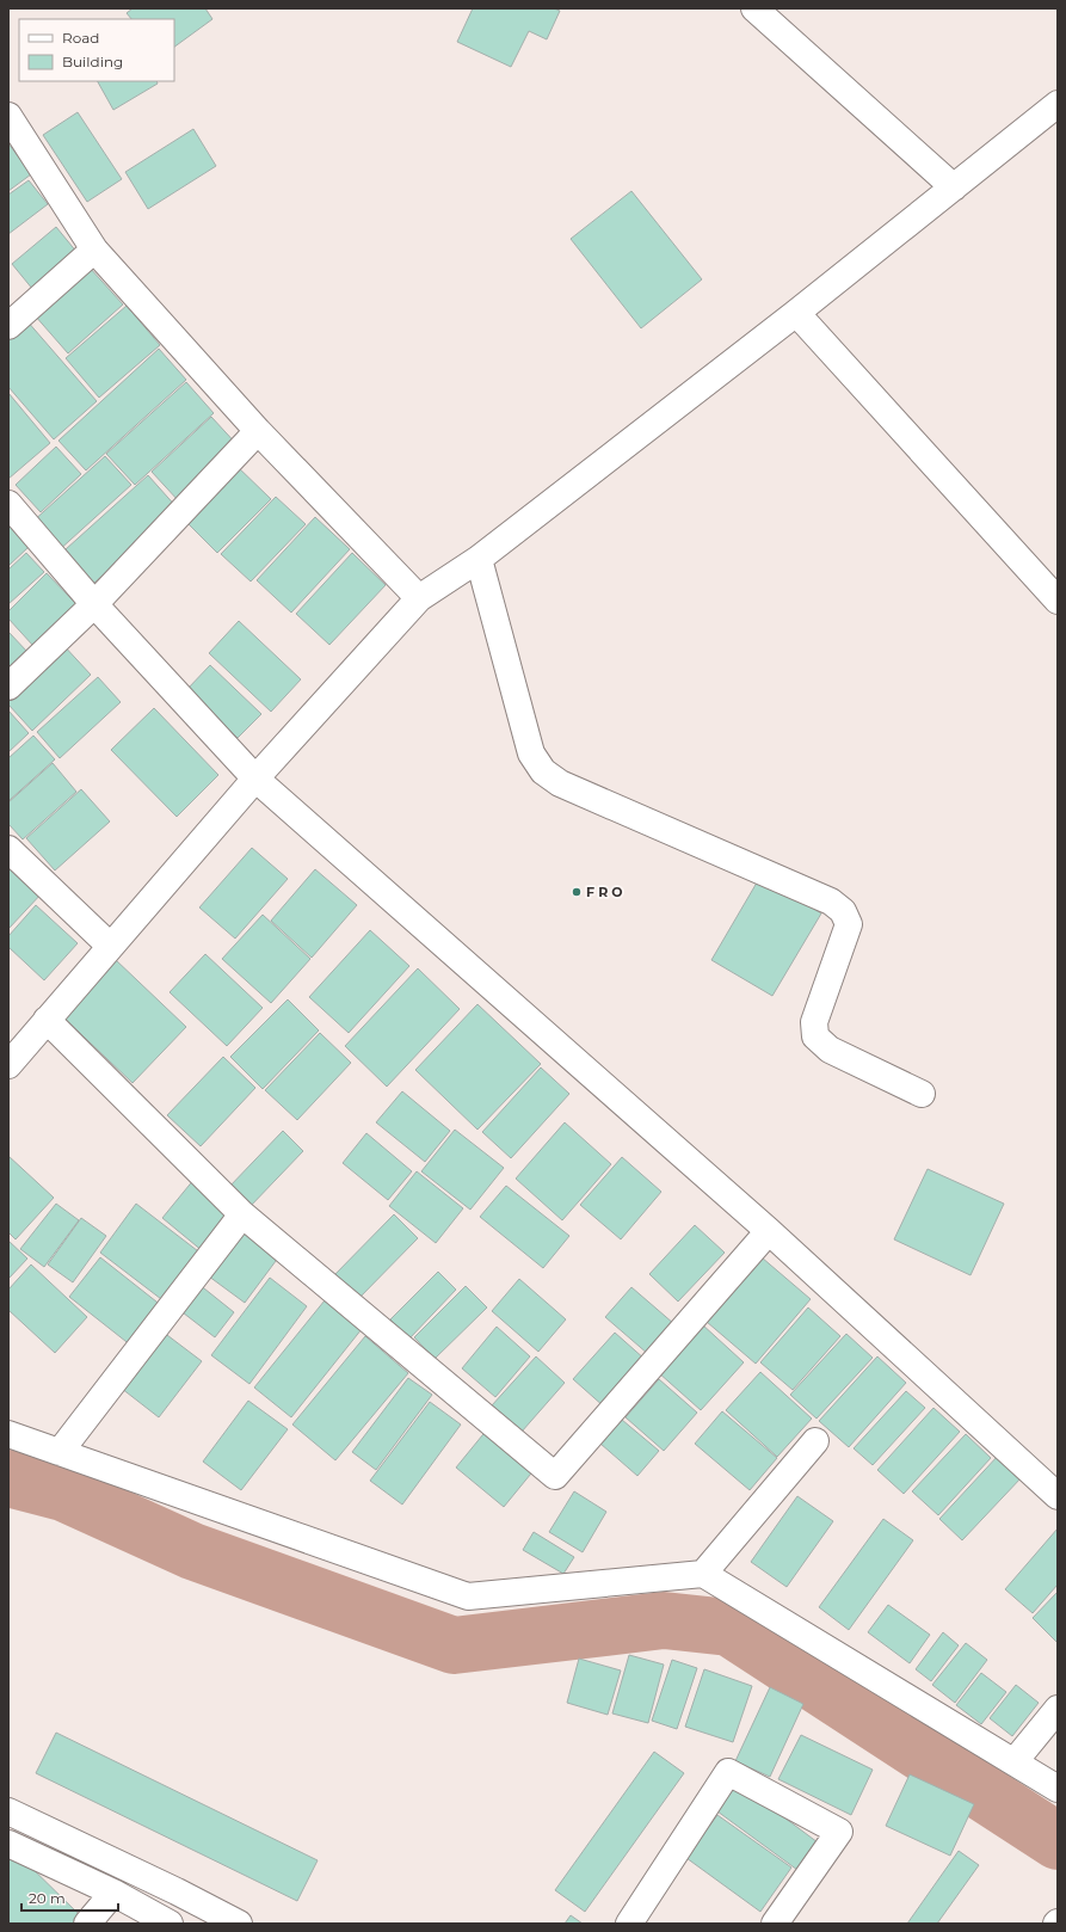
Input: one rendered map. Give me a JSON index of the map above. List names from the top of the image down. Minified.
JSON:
{"places":["F R O"],"legend":["Road","Building"],"scale_bar":"20 m"}
